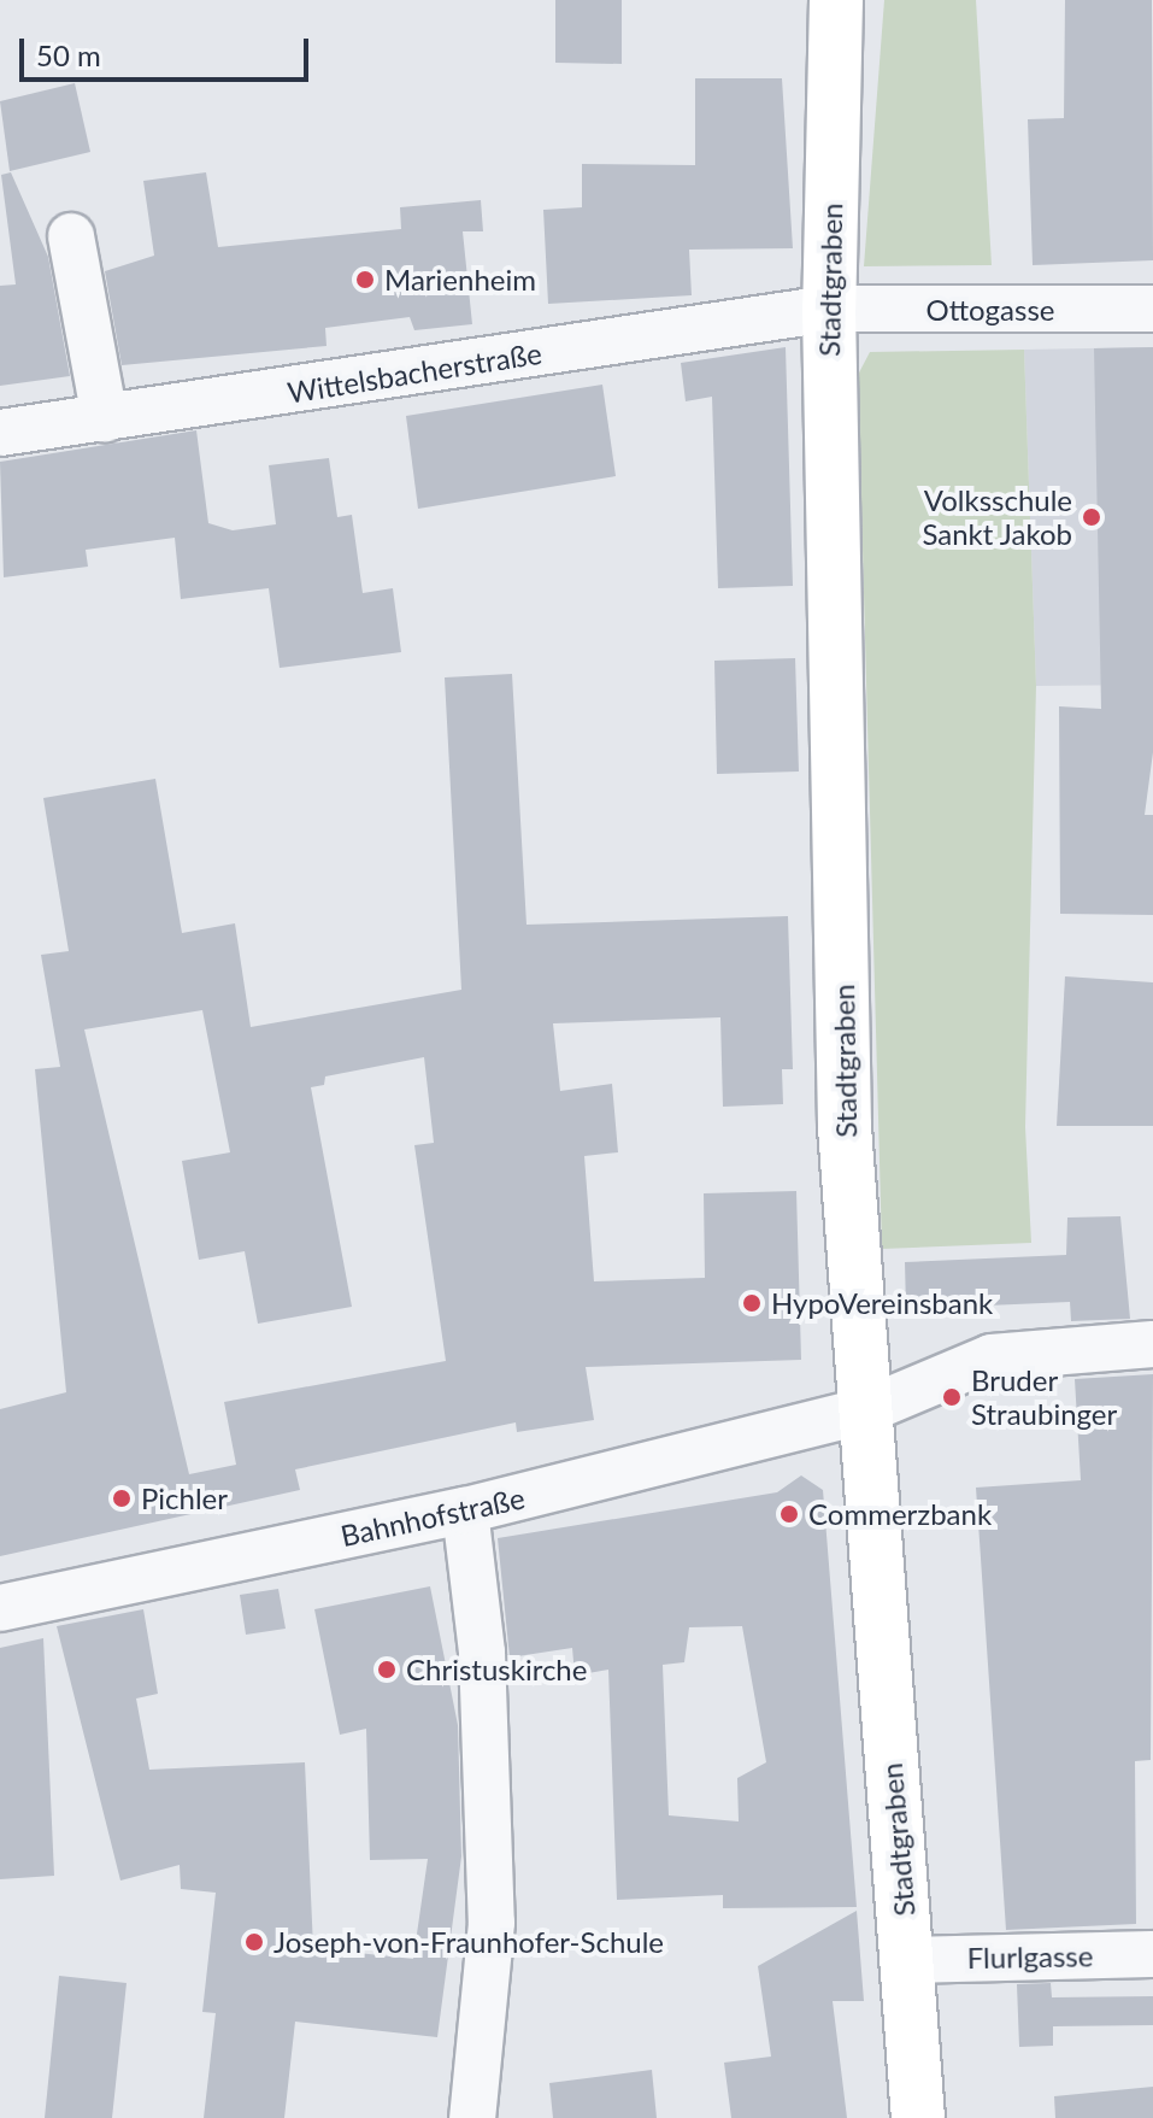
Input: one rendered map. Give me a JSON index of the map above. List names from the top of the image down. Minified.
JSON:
{"streets":{"main road":["Stadtgraben"],"street":["Ottogasse","Wittelsbacherstraße","Bahnhofstraße","Flurlgasse"]},"crossings":[["Stadtgraben","Ottogasse"],["Stadtgraben","Wittelsbacherstraße"],["Stadtgraben","Bahnhofstraße"],["Stadtgraben","Flurlgasse"],["Ottogasse","Wittelsbacherstraße"]],"places":["Marienheim","Volksschule Sankt Jakob","HypoVereinsbank","Bruder Straubinger","Pichler","Commerzbank","Christuskirche","Joseph-von-Fraunhofer-Schule"],"scale_bar":"50 m"}
